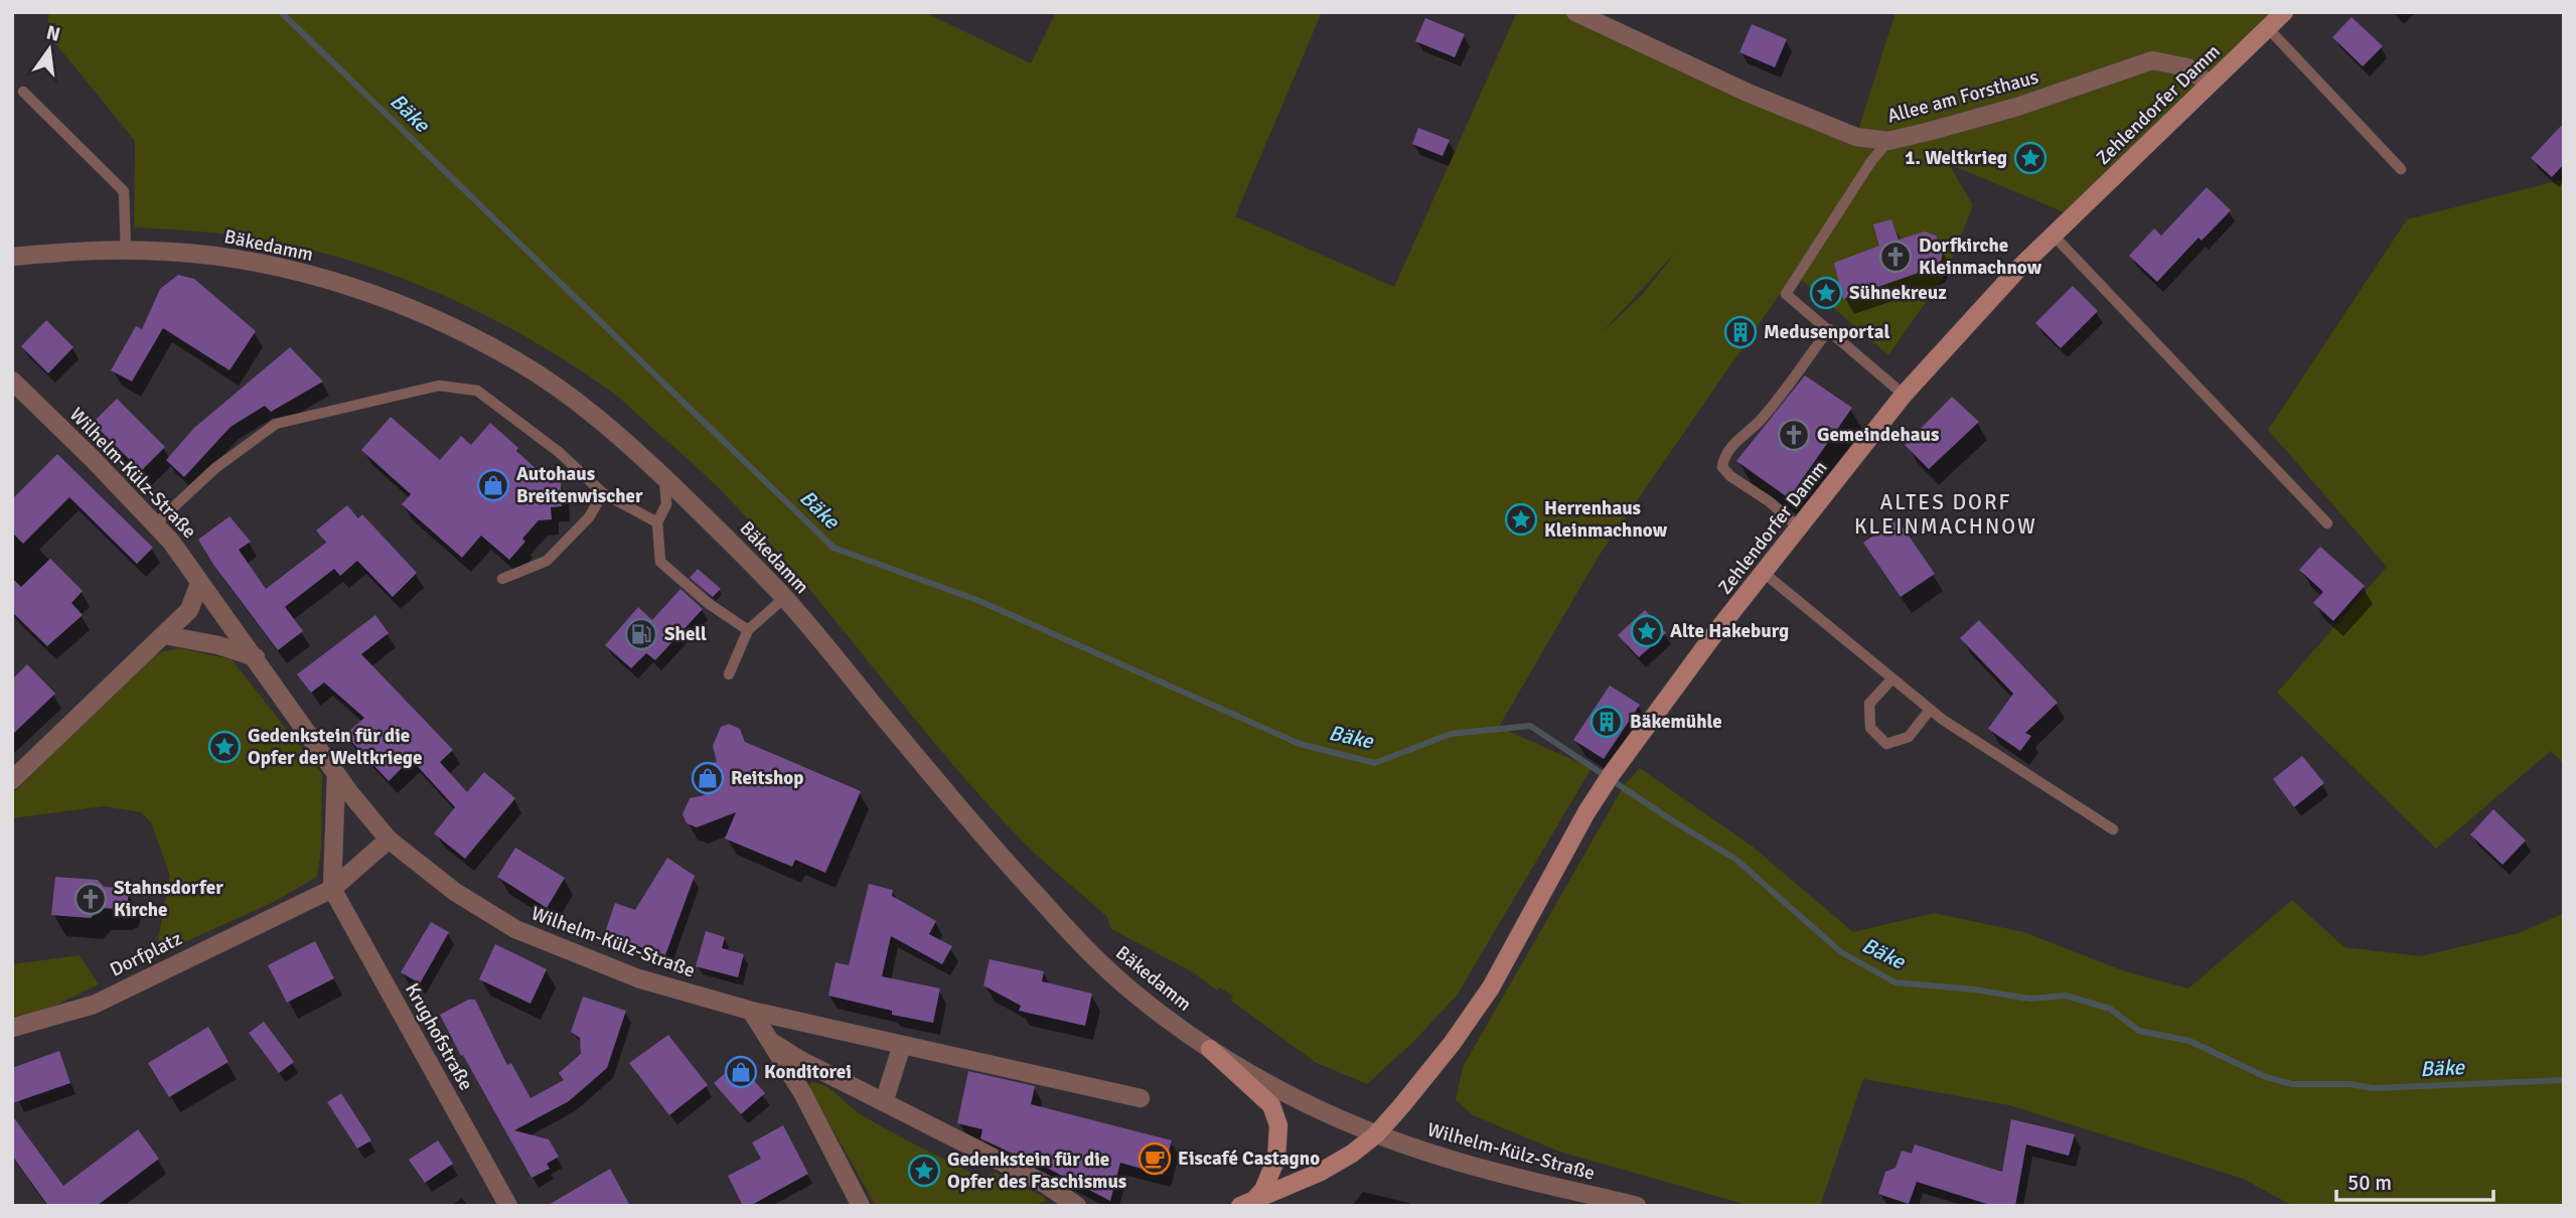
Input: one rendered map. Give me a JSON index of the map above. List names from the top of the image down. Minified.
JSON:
{"streets":{"main road":["Zehlendorfer Damm"],"street":["Allee am Forsthaus","Bäkedamm","Wilhelm-Külz-Straße","Dorfplatz","Krughofstraße"]},"crossings":[["Allee am Forsthaus","Zehlendorfer Damm"],["Zehlendorfer Damm","Bäkedamm"],["Zehlendorfer Damm","Wilhelm-Külz-Straße"],["Bäkedamm","Wilhelm-Külz-Straße"],["Wilhelm-Külz-Straße","Dorfplatz"],["Dorfplatz","Krughofstraße"]],"districts":["ALTES DORF KLEINMACHNOW"],"water":["Bäke"],"places":{"place":["1. Weltkrieg","Sühnekreuz","Herrenhaus Kleinmachnow","Alte Hakeburg","Gedenkstein für die Opfer der Weltkriege","Gedenkstein für die Opfer des Faschismus"],"church":["Dorfkirche Kleinmachnow","Gemeindehaus","Stahnsdorfer Kirche"],"building":["Medusenportal","Bäkemühle"],"shop":["Autohaus Breitenwischer","Reitshop","Konditorei"],"fuel station":["Shell"],"cafe":["Eiscafé Castagno"]},"scale_bar":"50 m","north":"top"}
